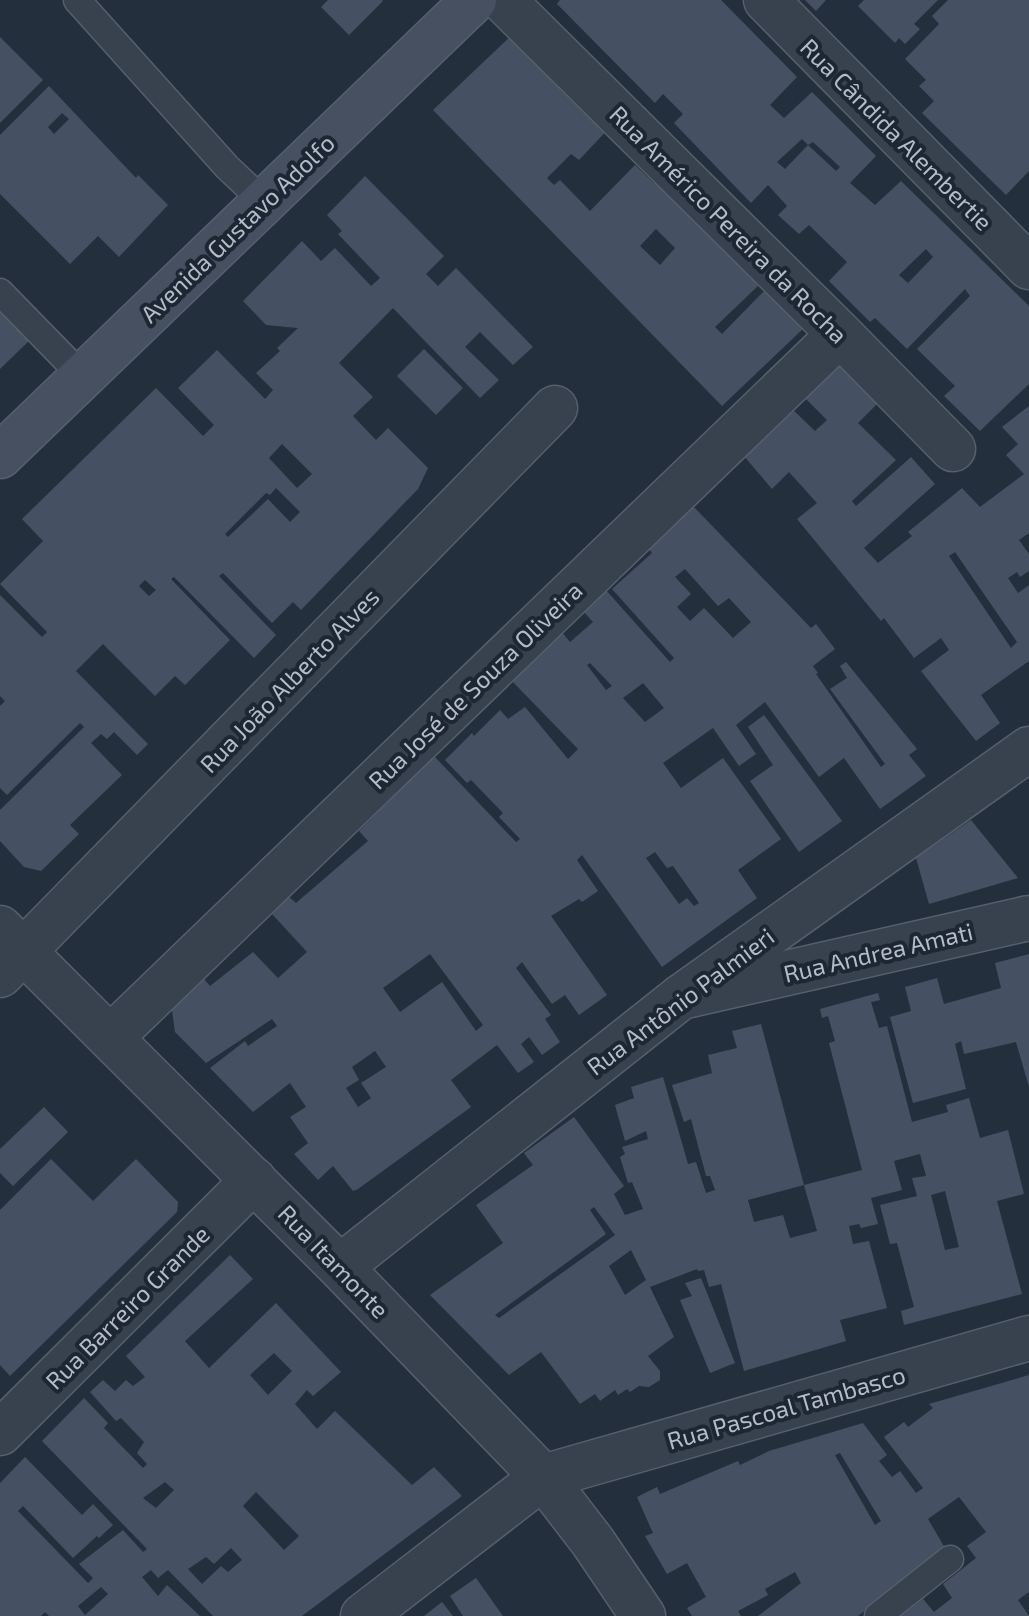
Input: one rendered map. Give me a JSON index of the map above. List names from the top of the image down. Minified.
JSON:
{"streets":{"main road":["Avenida Gustavo Adolfo"],"street":["Rua Cândida Alembertie","Rua Américo Pereira da Rocha","Rua João Alberto Alves","Rua José de Souza Oliveira","Rua Andrea Amati","Rua Antônio Palmieri","Rua Itamonte","Rua Barreiro Grande","Rua Pascoal Tambasco"]},"crossings":[["Rua Américo Pereira da Rocha","Rua José de Souza Oliveira"],["Rua João Alberto Alves","Rua Itamonte"],["Rua José de Souza Oliveira","Rua Itamonte"],["Rua Andrea Amati","Rua Antônio Palmieri"],["Rua Antônio Palmieri","Rua Itamonte"],["Rua Itamonte","Rua Barreiro Grande"],["Rua Itamonte","Rua Pascoal Tambasco"]]}
